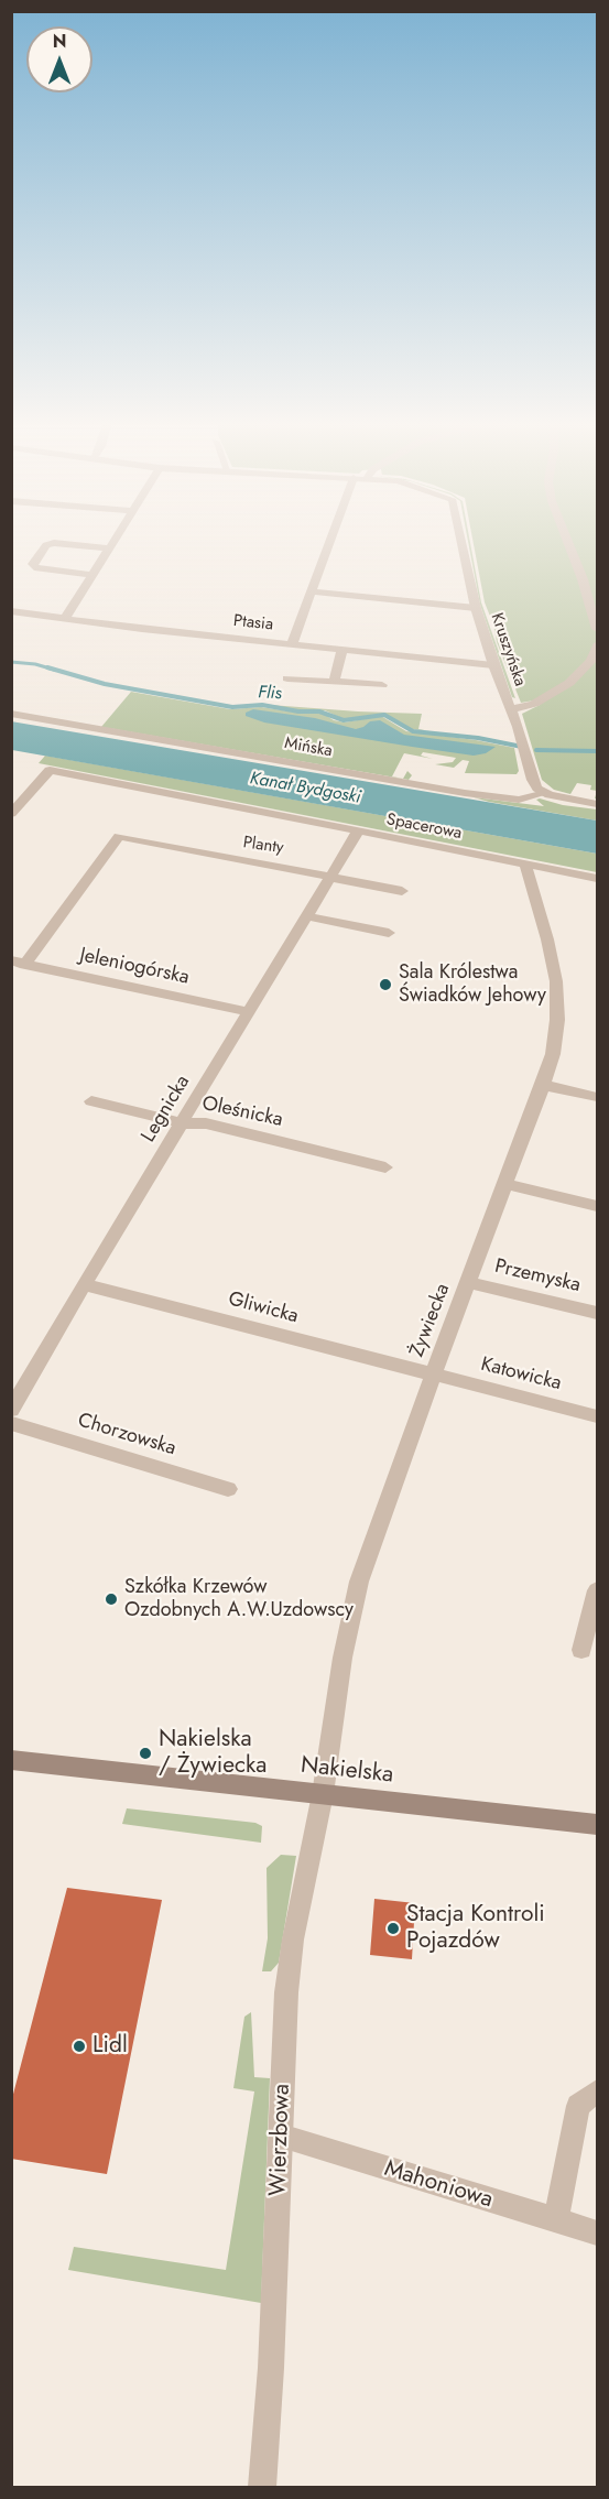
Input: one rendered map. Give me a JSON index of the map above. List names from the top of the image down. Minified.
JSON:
{"streets":{"main road":["Nakielska"],"street":["Ptasia","Kruszyńska","Mińska","Spacerowa","Planty","Jeleniogórska","Legnicka","Oleśnicka","Przemyska","Gliwicka","Żywiecka","Katowicka","Chorzowska","Wierzbowa","Mahoniowa"]},"crossings":[["Ptasia","Kruszyńska"],["Kruszyńska","Mińska"],["Spacerowa","Legnicka"],["Spacerowa","Żywiecka"],["Planty","Jeleniogórska"],["Planty","Legnicka"],["Jeleniogórska","Legnicka"],["Legnicka","Oleśnicka"],["Legnicka","Gliwicka"],["Przemyska","Żywiecka"],["Gliwicka","Żywiecka"],["Gliwicka","Katowicka"],["Żywiecka","Katowicka"],["Żywiecka","Nakielska"],["Żywiecka","Wierzbowa"],["Nakielska","Wierzbowa"],["Wierzbowa","Mahoniowa"]],"water":["Flis","Kanał Bydgoski"],"places":["Sala Królestwa Świadków Jehowy","Szkółka Krzewów Ozdobnych A.W.Uzdowscy","Nakielska / Żywiecka","Stacja Kontroli Pojazdów","Lidl"],"north":"top"}
